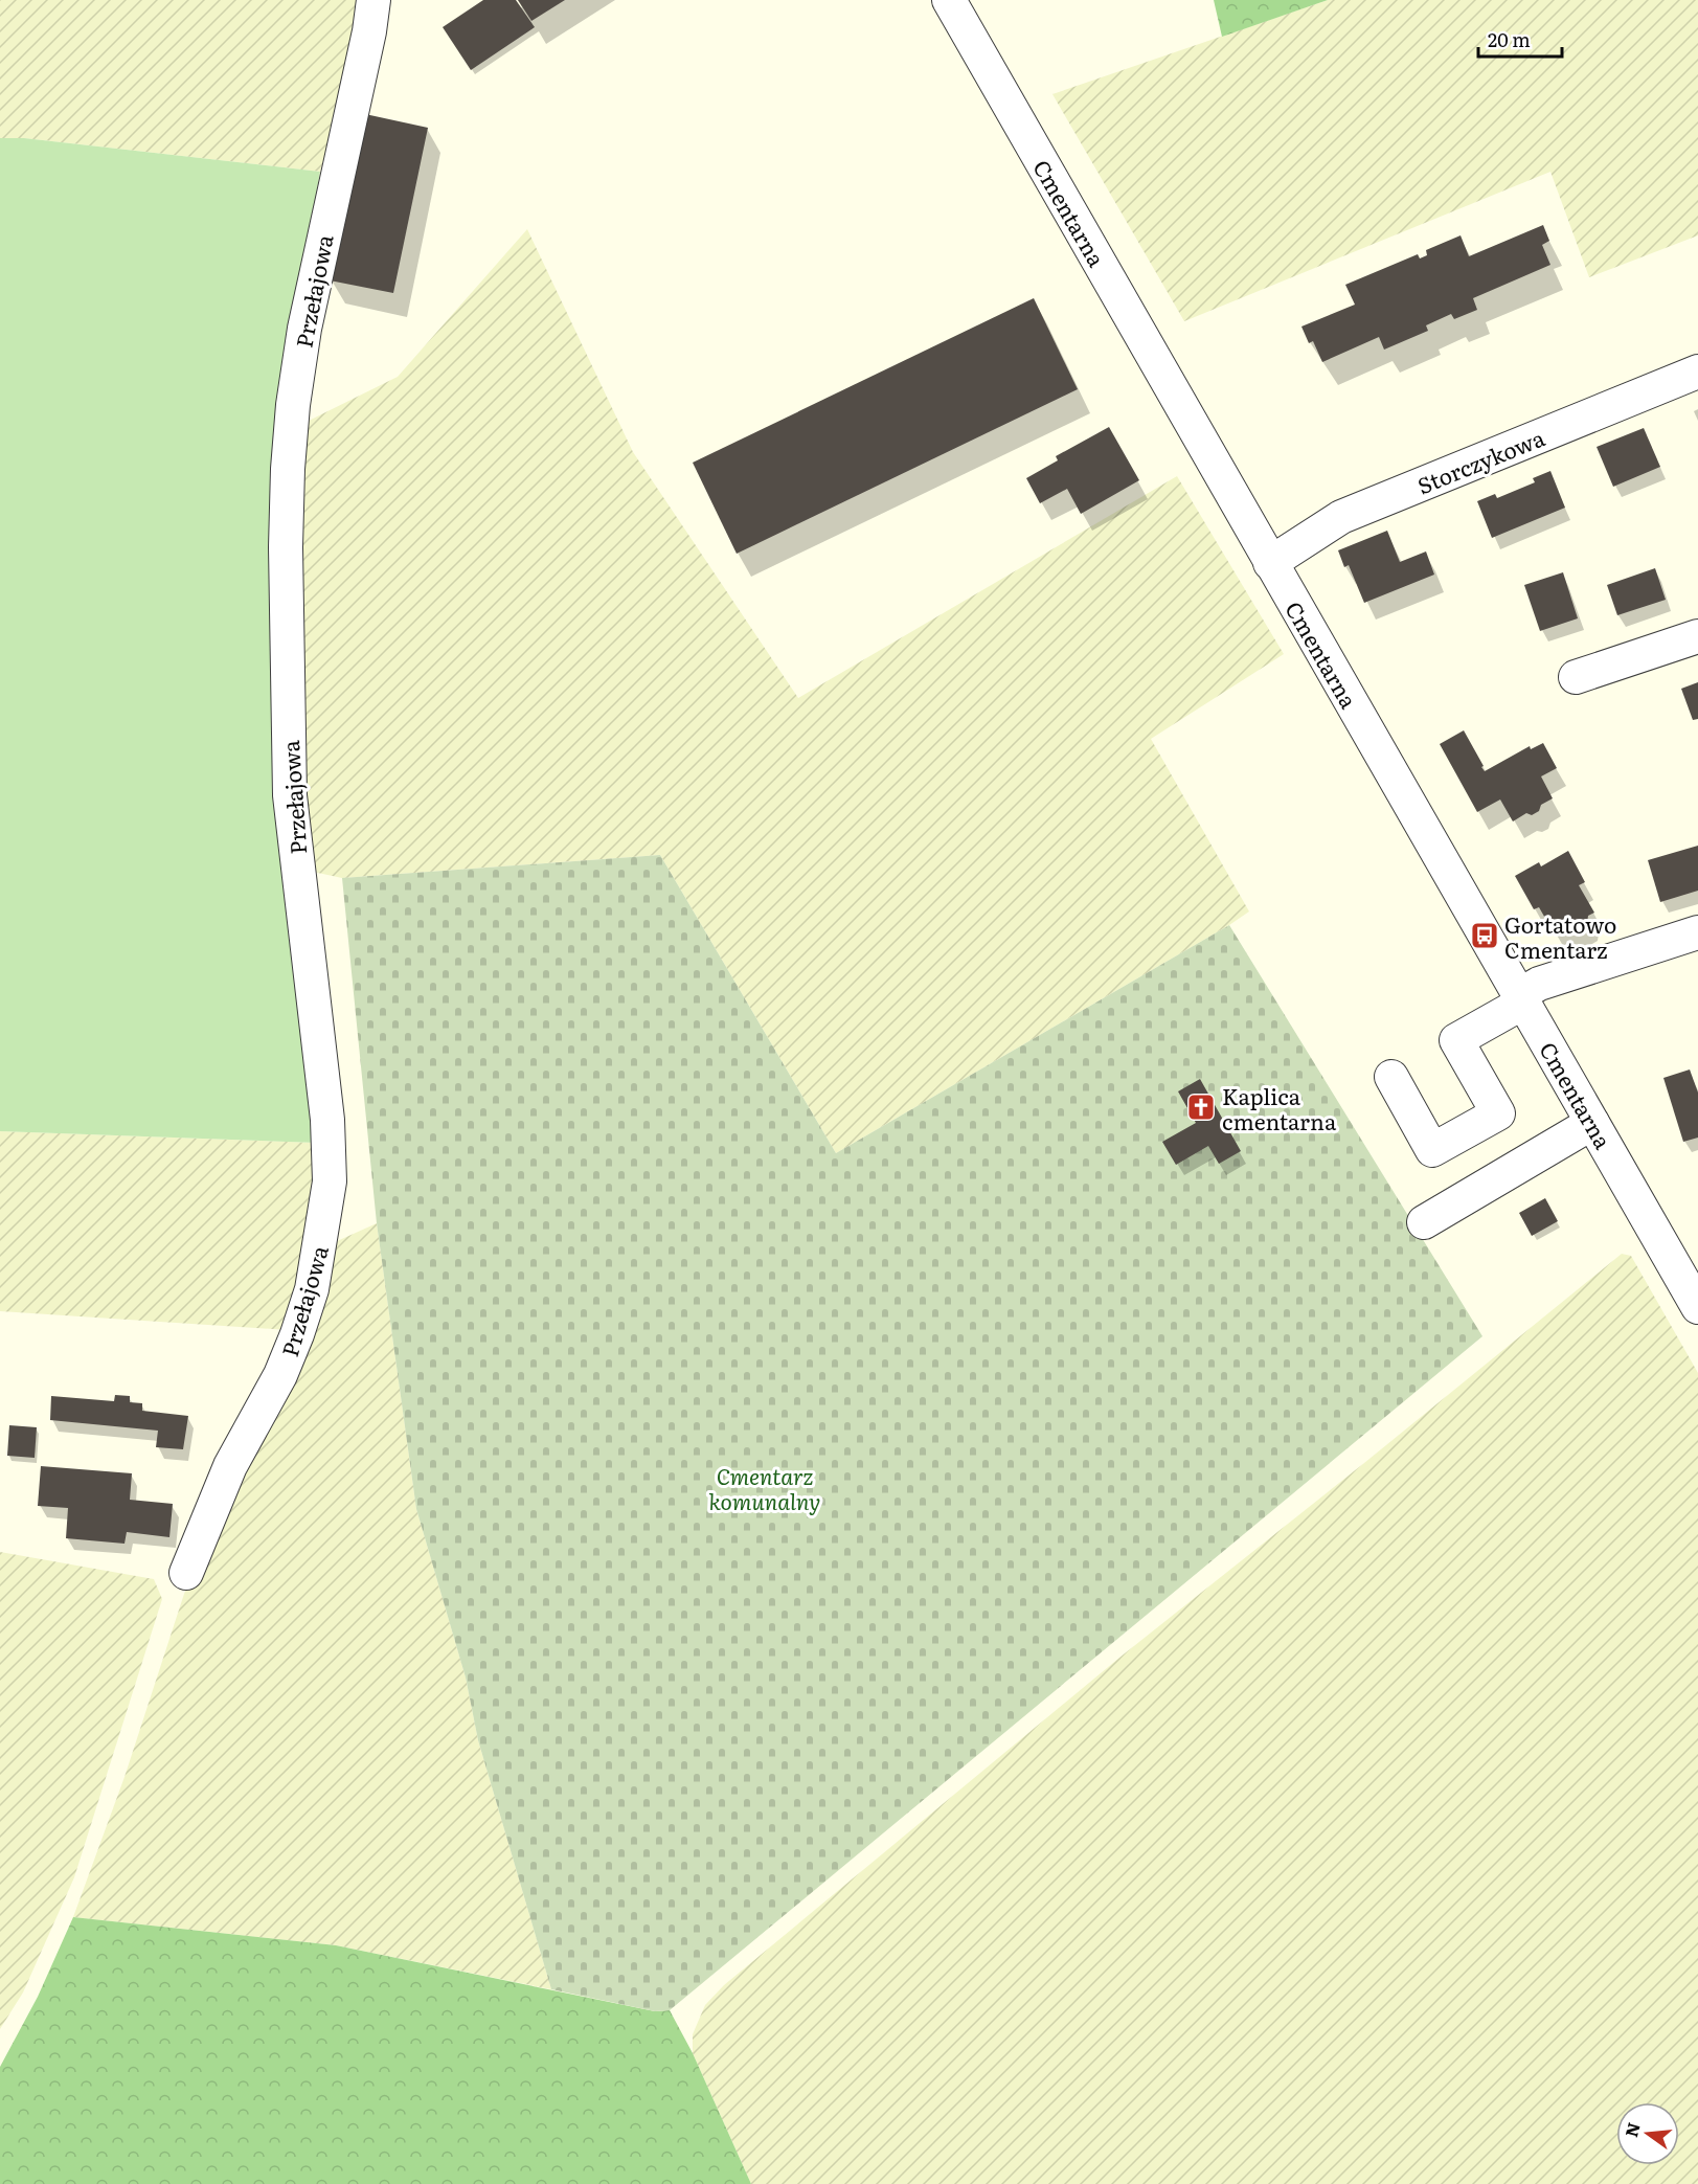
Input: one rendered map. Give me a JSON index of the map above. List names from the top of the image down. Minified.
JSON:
{"streets":{"street":["Cmentarna","Przełajowa","Storczykowa"]},"crossings":[["Cmentarna","Storczykowa"]],"parks":["Cmentarz komunalny"],"places":{"bus stop":["Gortatowo Cmentarz"],"church":["Kaplica cmentarna"]},"scale_bar":"20 m","north":"left"}
